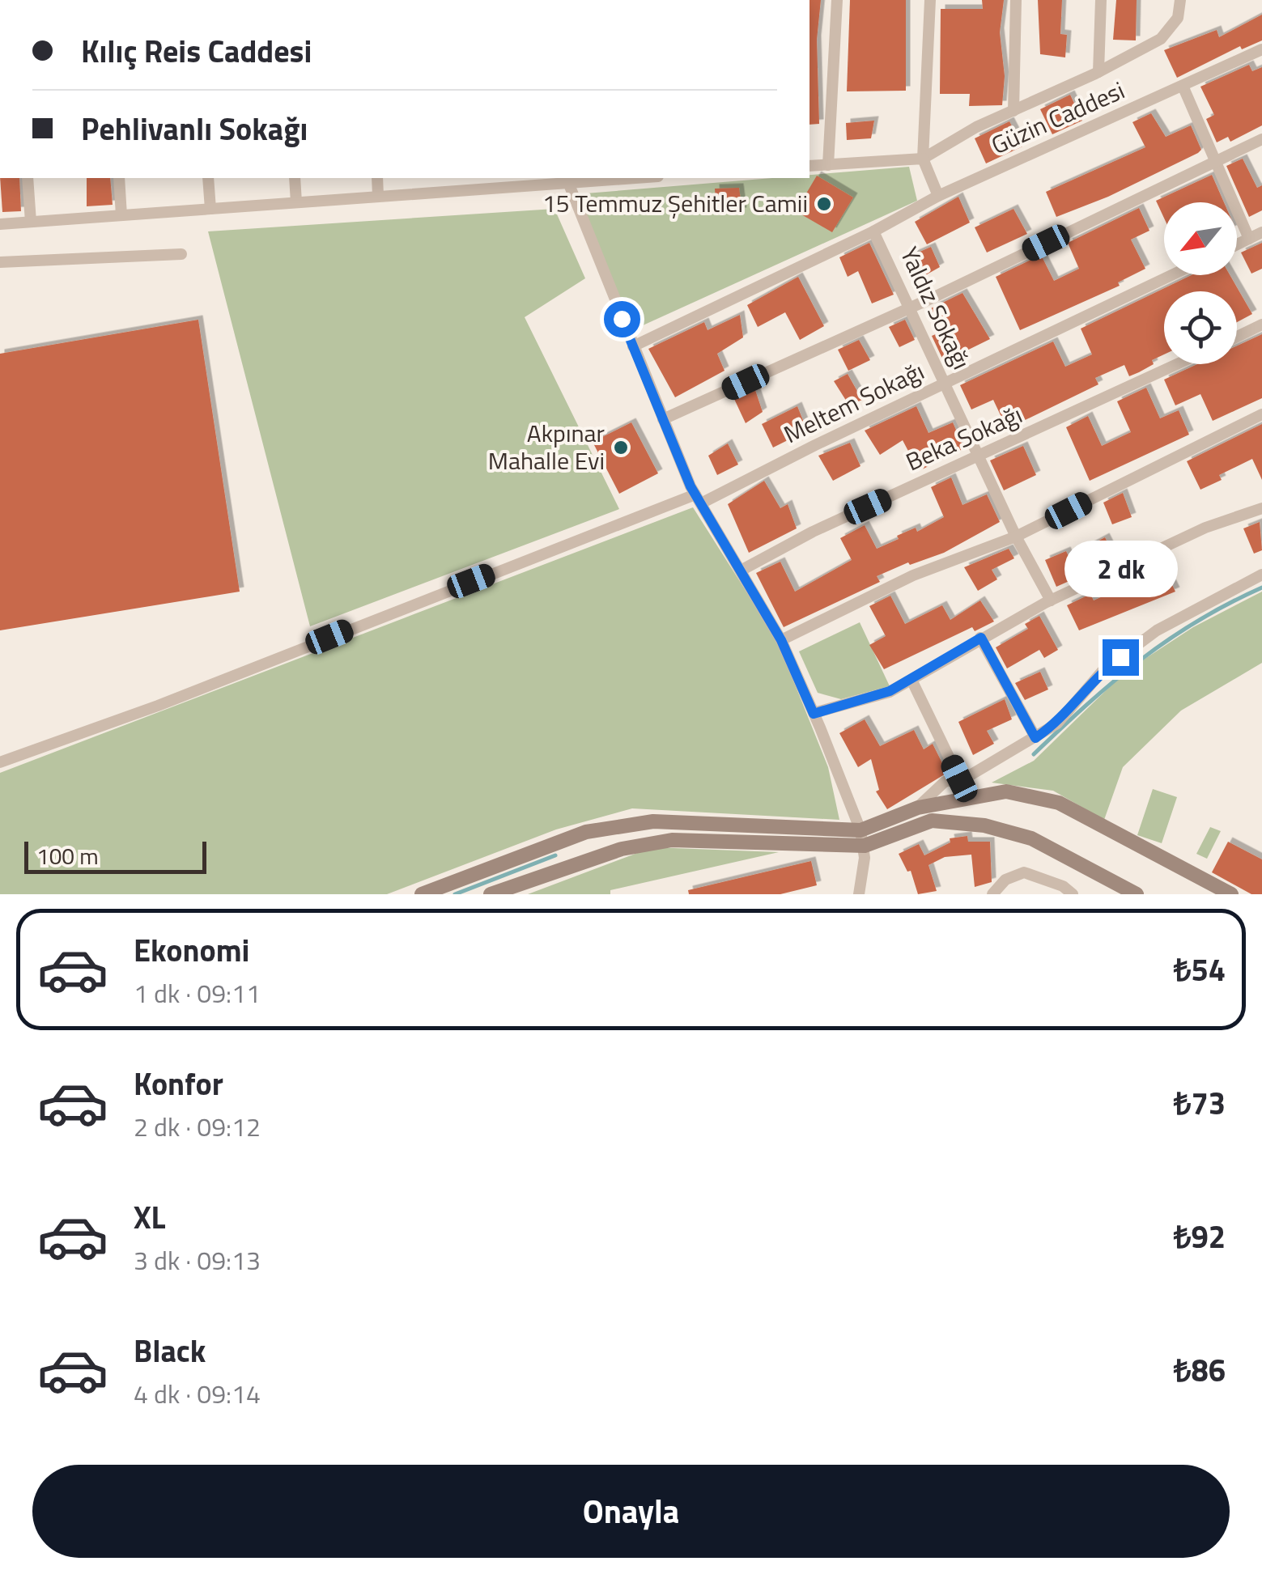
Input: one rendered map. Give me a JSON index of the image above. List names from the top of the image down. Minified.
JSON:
{"streets":{"street":["Güzin Caddesi","Yaldız Sokağı","Meltem Sokağı","Beka Sokağı"]},"crossings":[["Güzin Caddesi","Yaldız Sokağı"],["Yaldız Sokağı","Meltem Sokağı"],["Yaldız Sokağı","Beka Sokağı"]],"places":["15 Temmuz Şehitler Camii","Akpınar Mahalle Evi"],"scale_bar":"100 m","north":"bottom left","page":{"banner":["Kılıç Reis Caddesi","Pehlivanlı Sokağı"],"bubble":"2 dk","scale":"100 m","list":[{"name":"Ekonomi","note":"1 dk · 09:11","value":"₺54"},{"name":"Konfor","note":"2 dk · 09:12","value":"₺73"},{"name":"XL","note":"3 dk · 09:13","value":"₺92"},{"name":"Black","note":"4 dk · 09:14","value":"₺86"}],"buttons":"Onayla"}}
